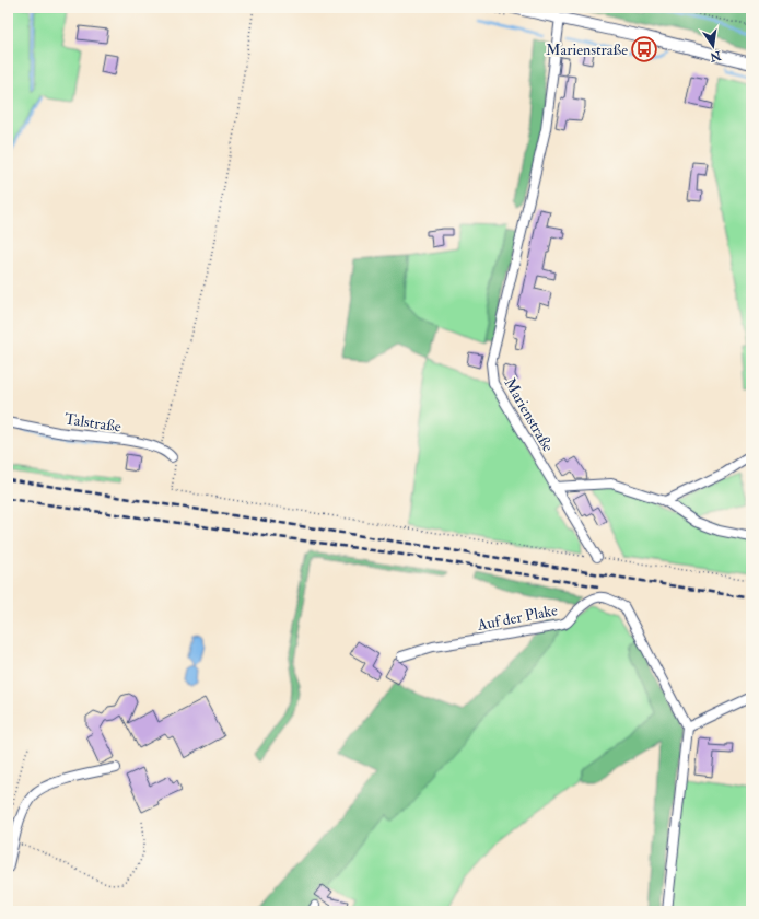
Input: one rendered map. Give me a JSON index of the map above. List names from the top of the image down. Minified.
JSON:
{"streets":{"street":["Marienstraße","Talstraße","Auf der Plake"]},"places":{"bus stop":["Marienstraße"]},"north":"bottom"}
